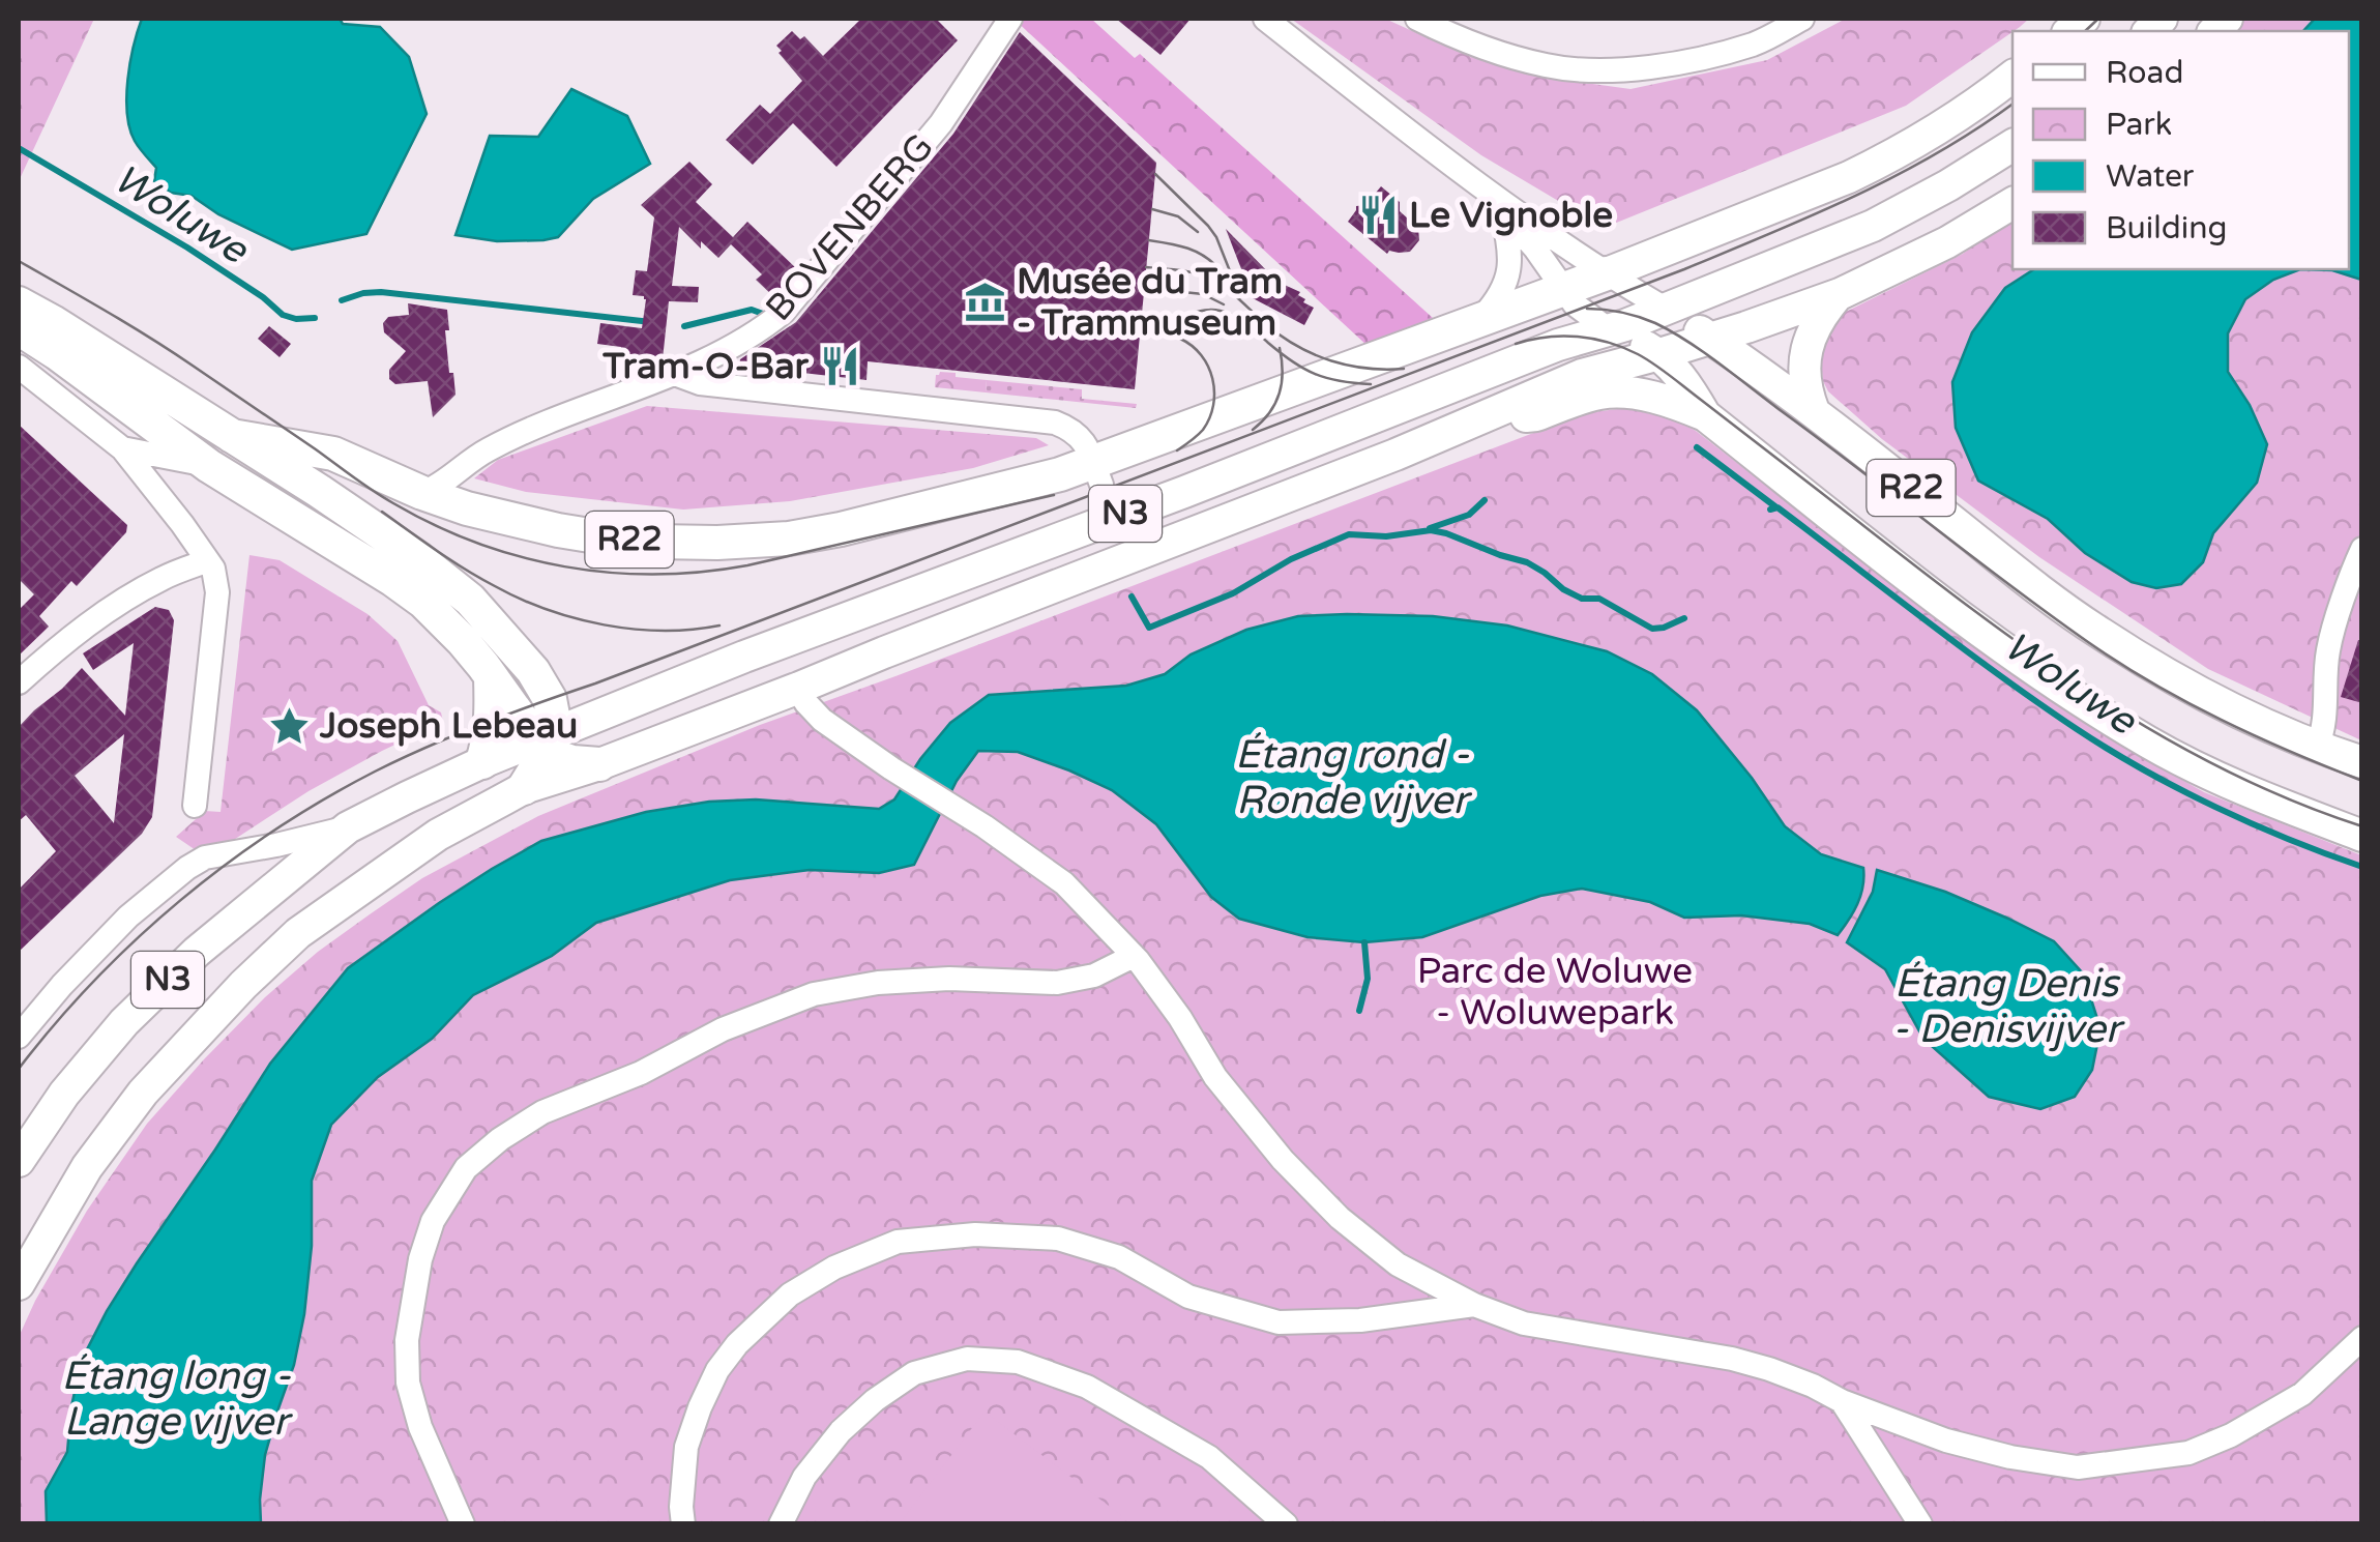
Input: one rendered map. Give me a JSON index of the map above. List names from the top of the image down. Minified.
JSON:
{"streets":{"highway":["R22"],"main road":["N3"],"street":["BOVENBERG"]},"crossings":[["BOVENBERG","R22"],["R22","N3"]],"water":["Woluwe","Étang rond - Ronde vijver","Étang Denis - Denisvijver","Étang long - Lange vijver"],"parks":["Parc de Woluwe - Woluwepark"],"places":{"restaurant":["Le Vignoble","Tram-O-Bar"],"museum":["Musée du Tram - Trammuseum"],"place":["Joseph Lebeau"]},"legend":["Road","Park","Water","Building"]}
